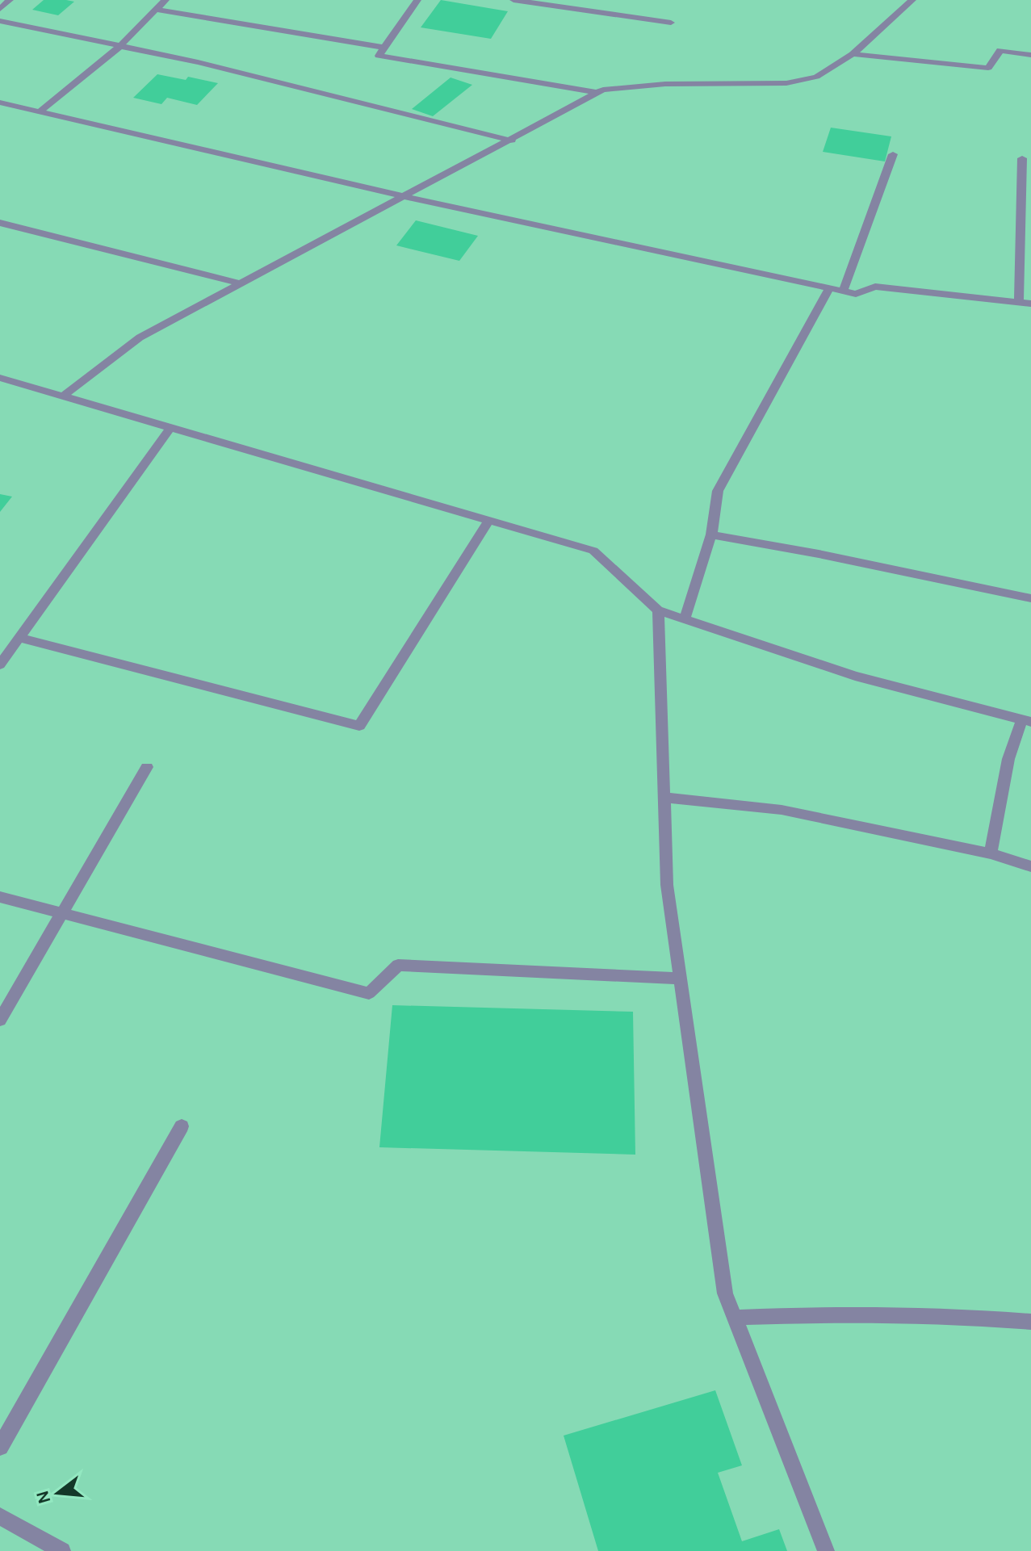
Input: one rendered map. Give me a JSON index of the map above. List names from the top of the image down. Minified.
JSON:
{"north":"left"}
